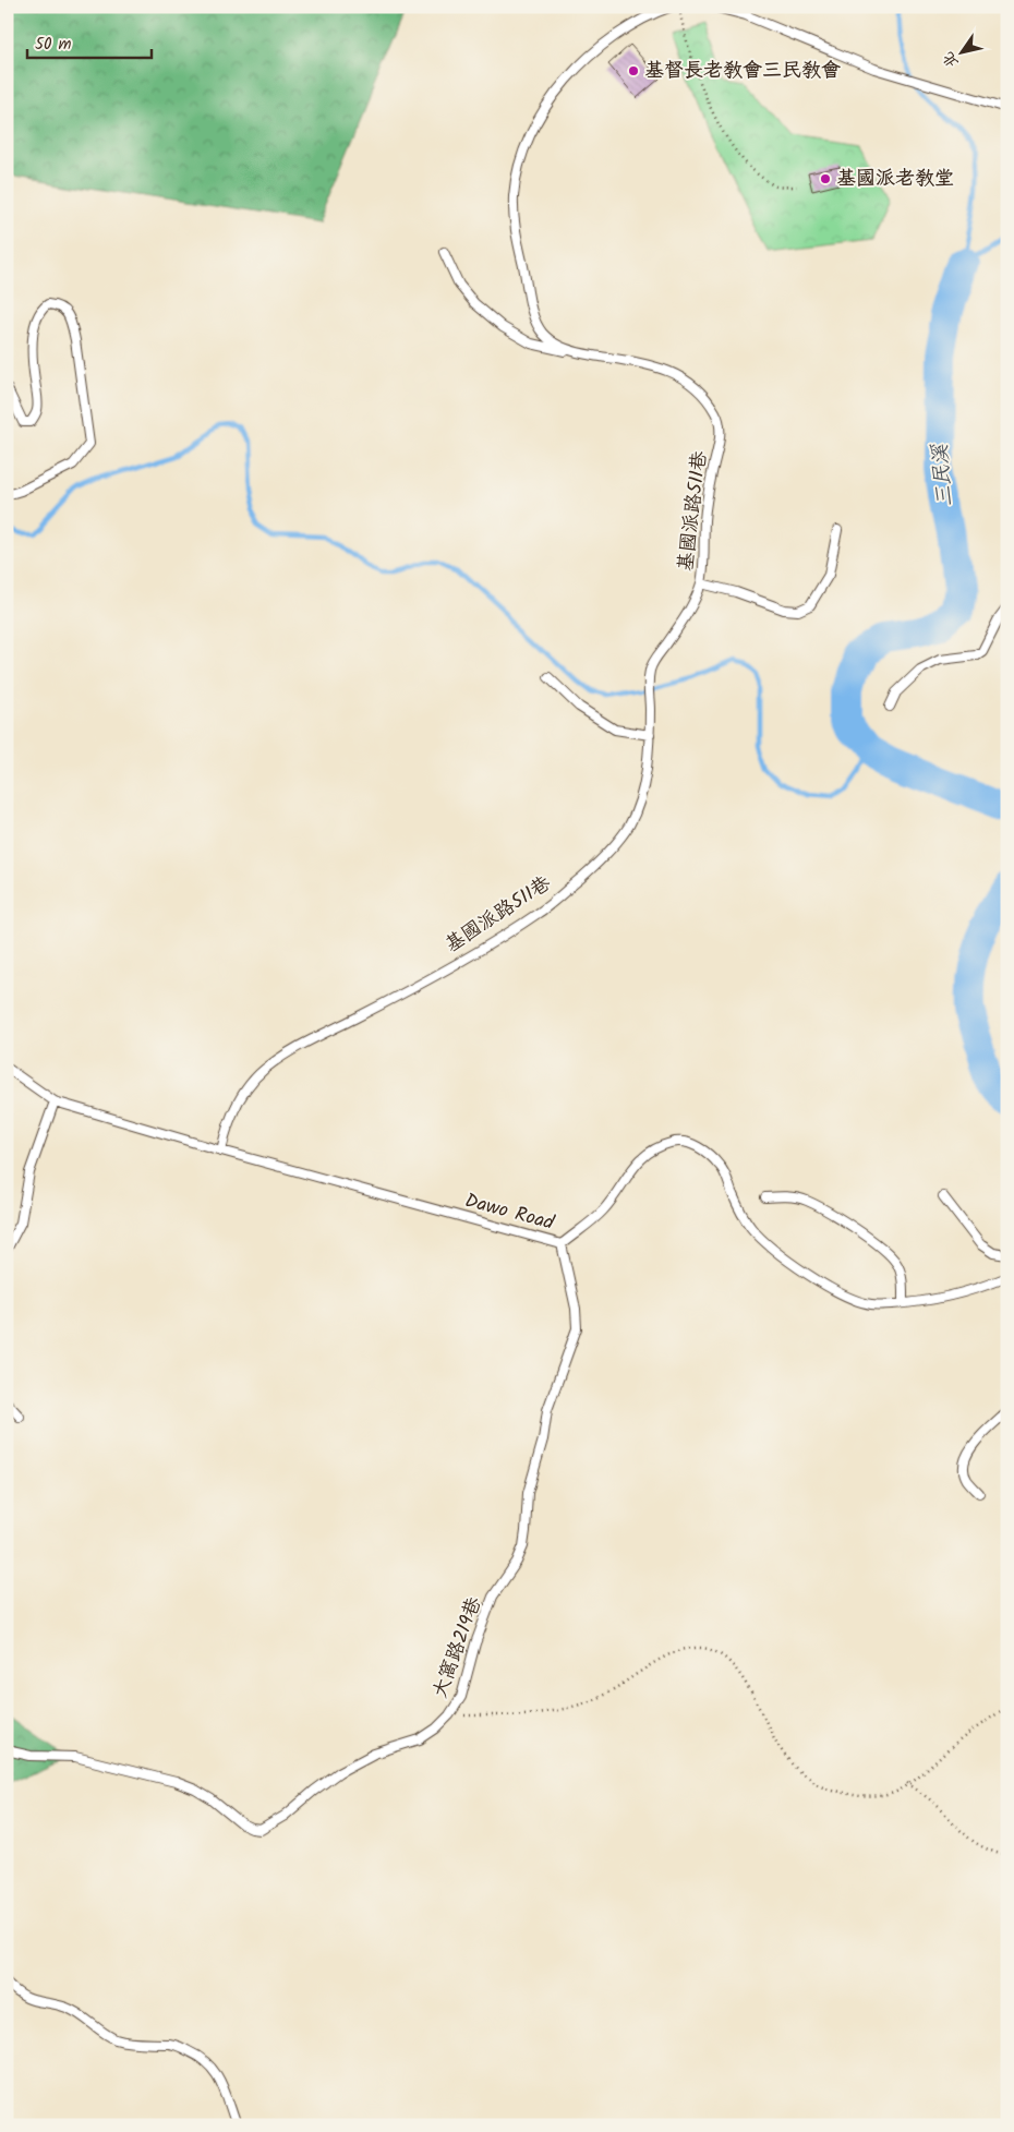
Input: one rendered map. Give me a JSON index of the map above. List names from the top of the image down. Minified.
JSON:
{"streets":{"lane":["基國派路511巷","Dawo Road","大窩路219巷"]},"crossings":[["基國派路511巷","Dawo Road"],["Dawo Road","大窩路219巷"]],"water":["三民溪"],"places":["基督長老教會三民教會","基國派老教堂"],"scale_bar":"50 m","north":"bottom left"}
